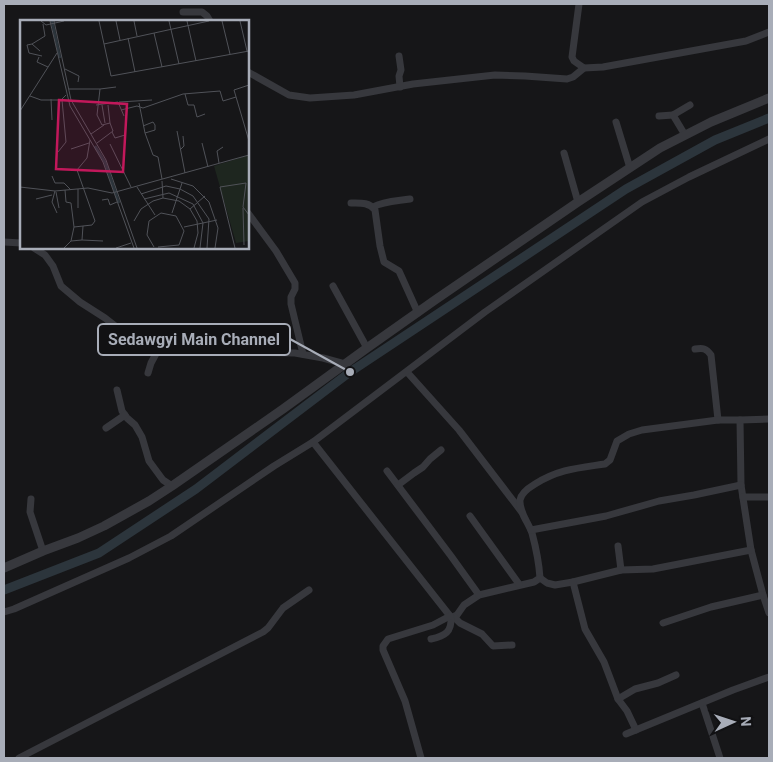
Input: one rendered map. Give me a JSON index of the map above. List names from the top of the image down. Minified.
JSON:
{"places":["Sedawgyi Main Channel"],"north":"right"}
